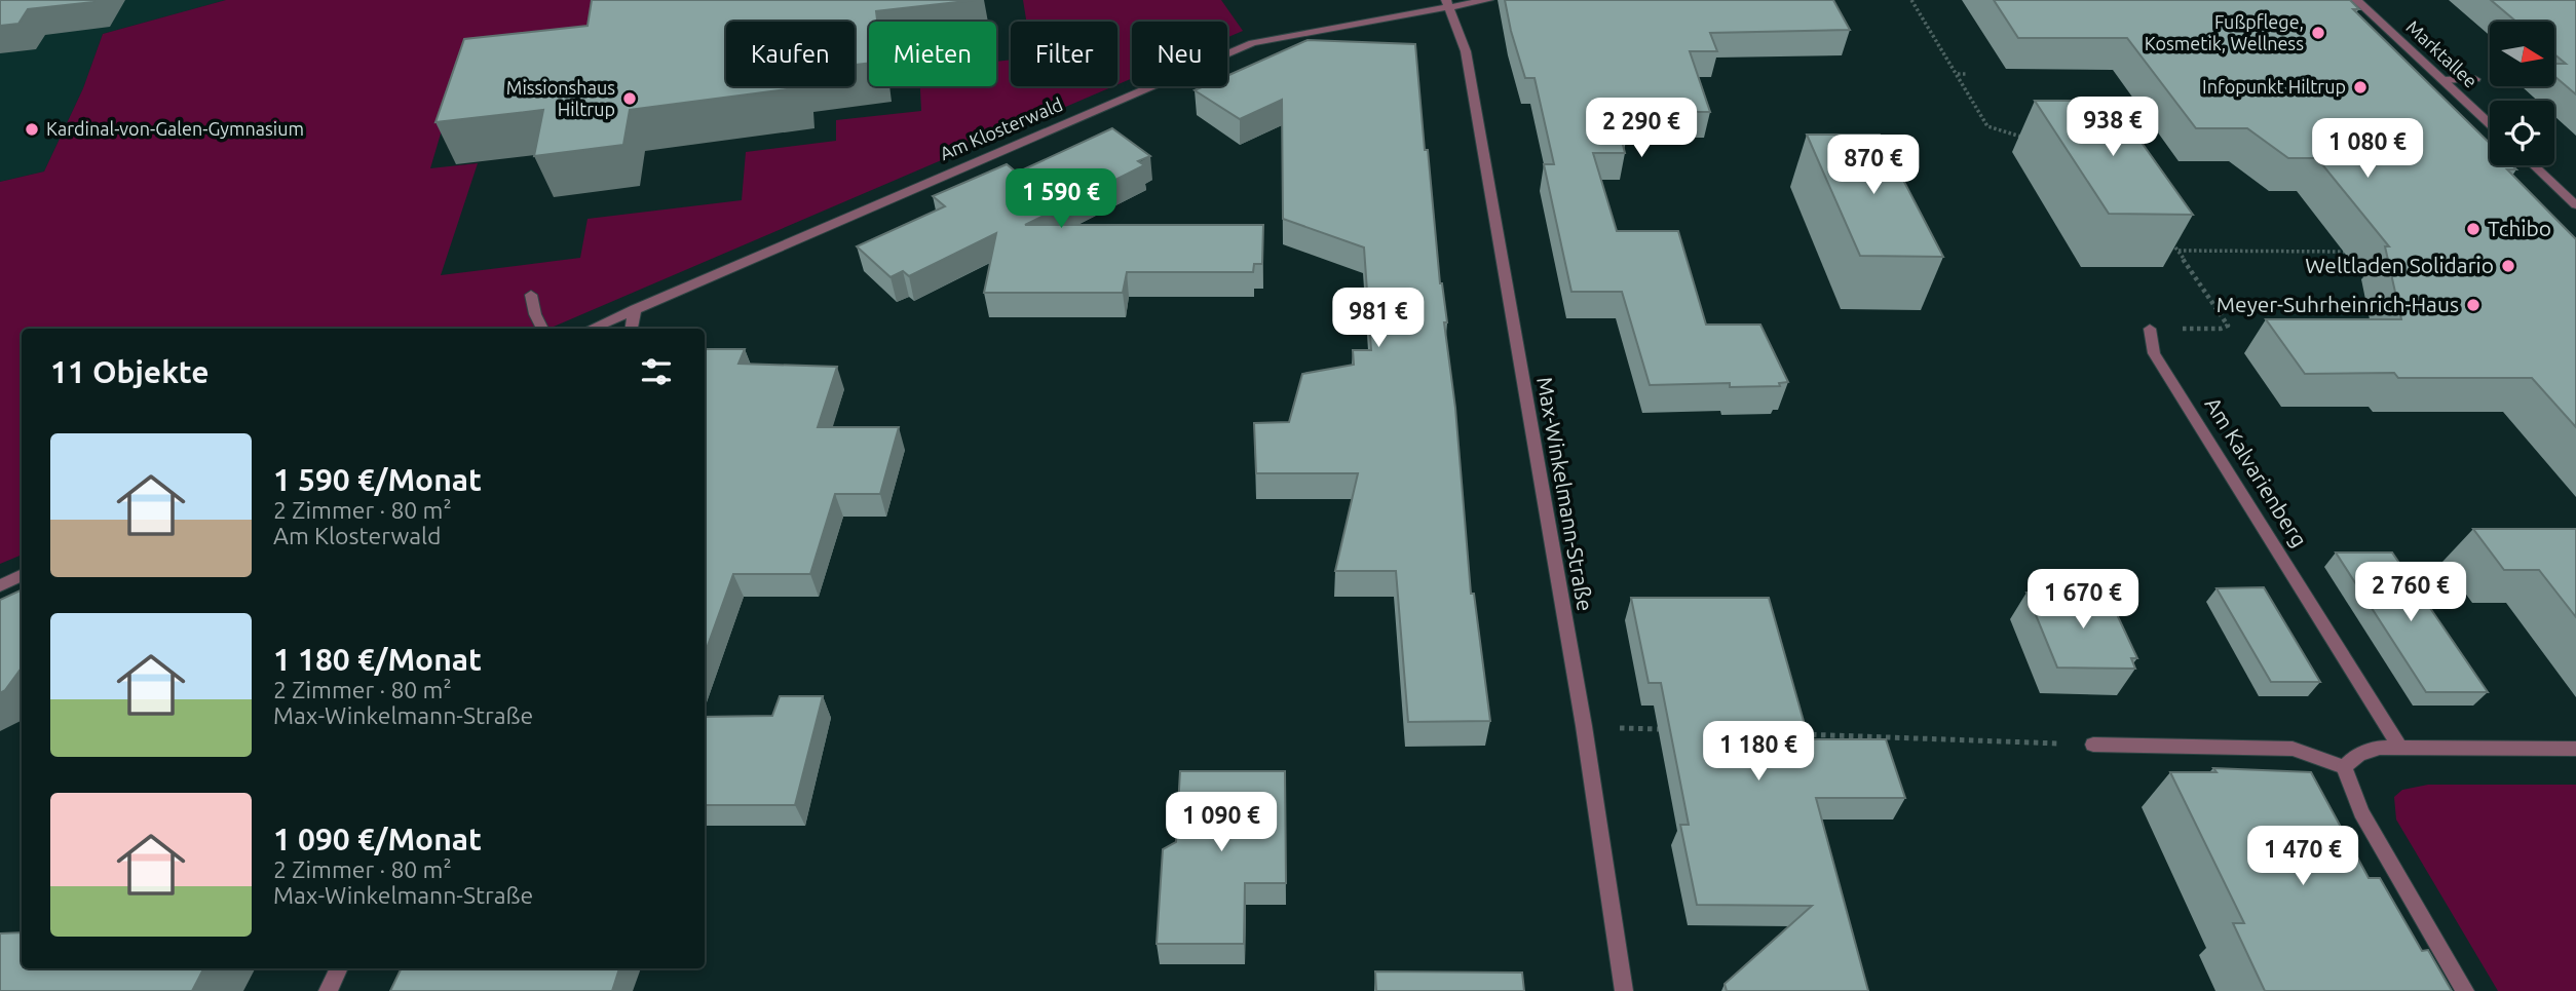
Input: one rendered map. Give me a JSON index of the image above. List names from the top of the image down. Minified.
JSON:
{"streets":{"street":["Marktallee","Am Klosterwald","Am Kalvarienberg","Max-Winkelmann-Straße"]},"crossings":[["Am Klosterwald","Max-Winkelmann-Straße"]],"places":["Fußpflege, Kosmetik, Wellness","Infopunkt Hiltrup","Missionshaus Hiltrup","Kardinal-von-Galen-Gymnasium","Tchibo","Weltladen Solidario","Meyer-Suhrheinrich-Haus"],"north":"right","page":{"chip":["Kaufen","Mieten","Filter","Neu"],"price":["938 €","2 290 €","1 080 €","870 €","1 590 €","981 €","2 760 €","1 670 €","1 180 €","1 090 €","1 470 €"],"heading":"11 Objekte","list":[{"name":"1 590 €/Monat","note":"2 Zimmer · 80 m² · Am Klosterwald"},{"name":"1 180 €/Monat","note":"2 Zimmer · 80 m² · Max-Winkelmann-Straße"},{"name":"1 090 €/Monat","note":"2 Zimmer · 80 m² · Max-Winkelmann-Straße"}]}}
